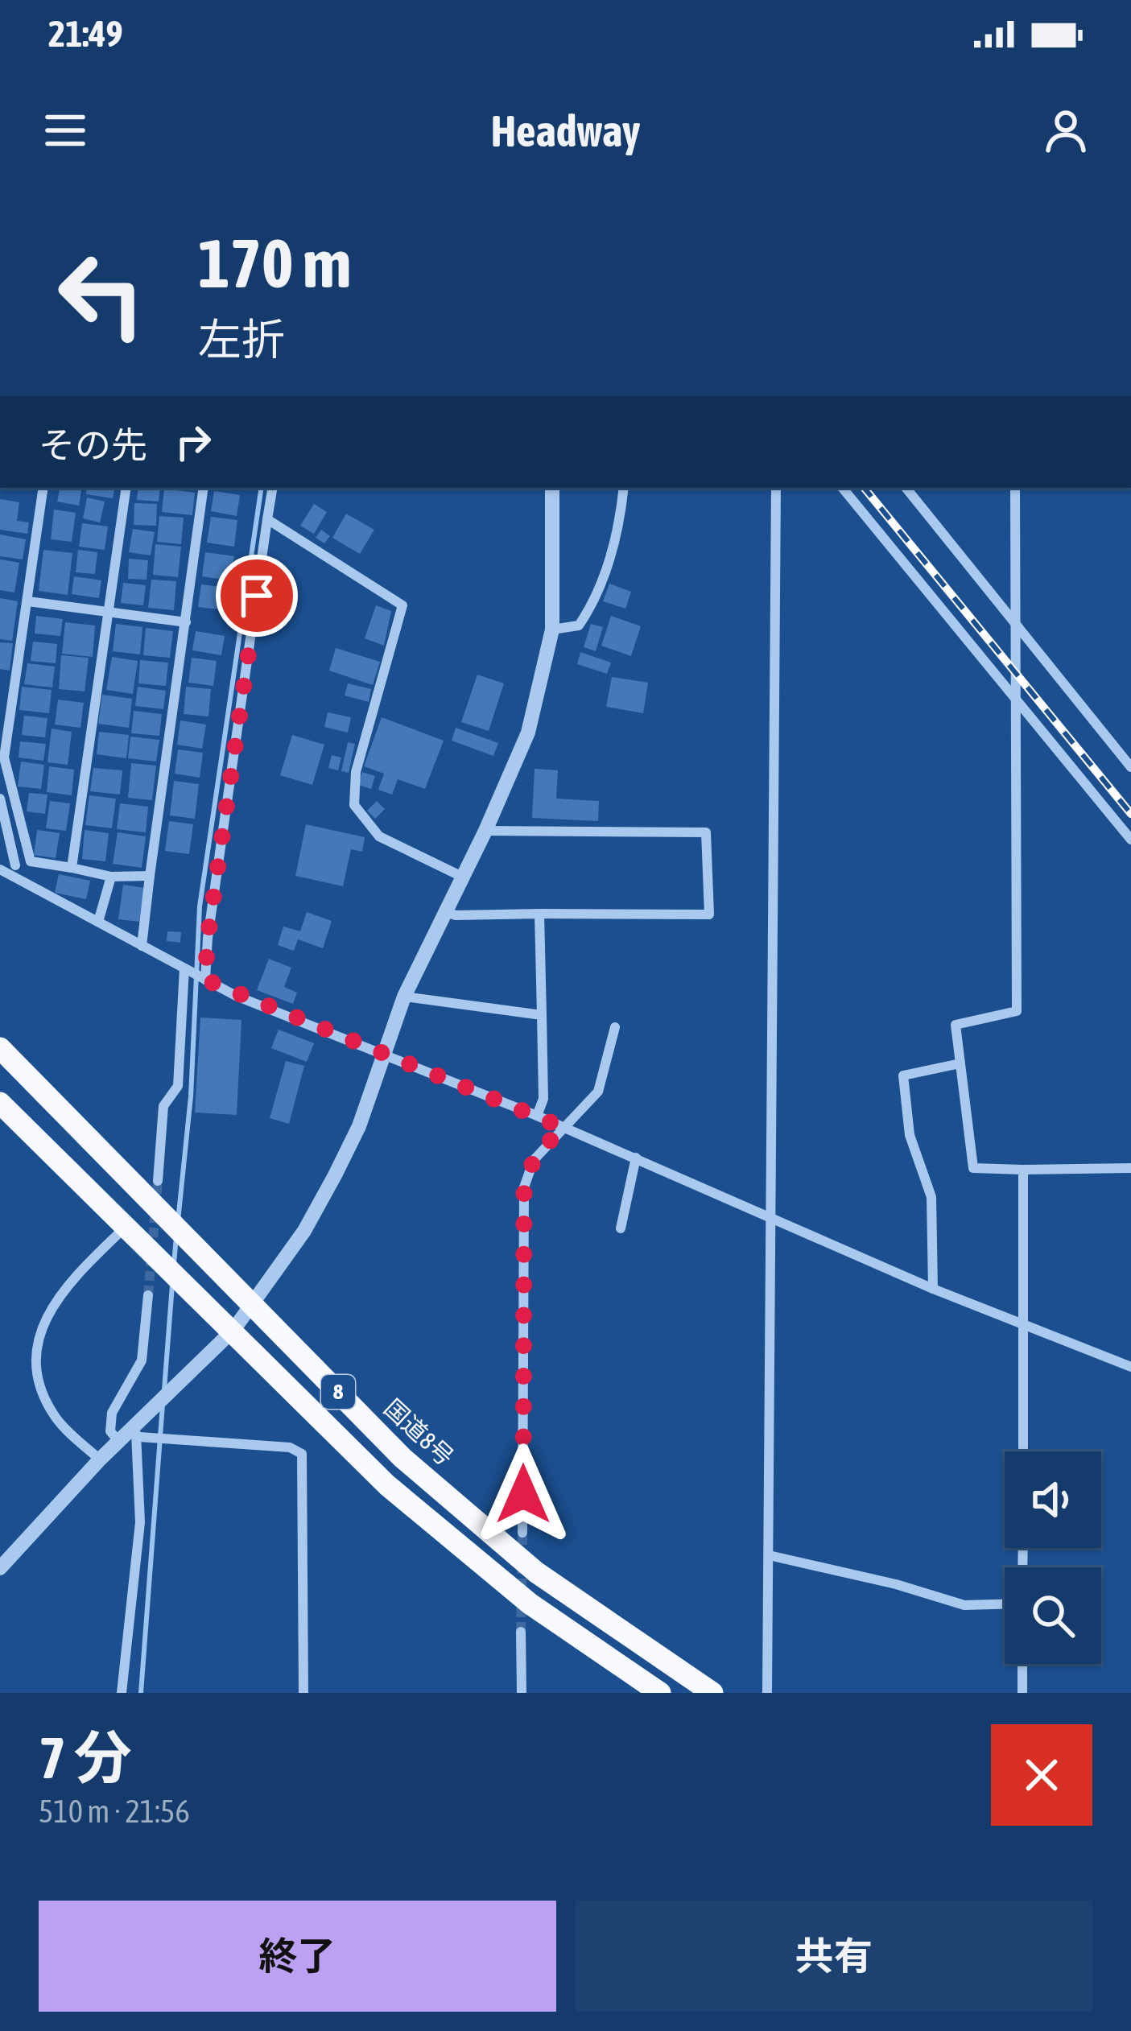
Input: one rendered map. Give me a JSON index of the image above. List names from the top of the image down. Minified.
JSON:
{"streets":{"highway":["8","国道8号"]},"page":{"status":"21:49","header":"Headway","turn":["170 m","左折"],"then":"その先","heading":["7 分","510 m · 21:56"],"buttons":["終了","共有"]}}
